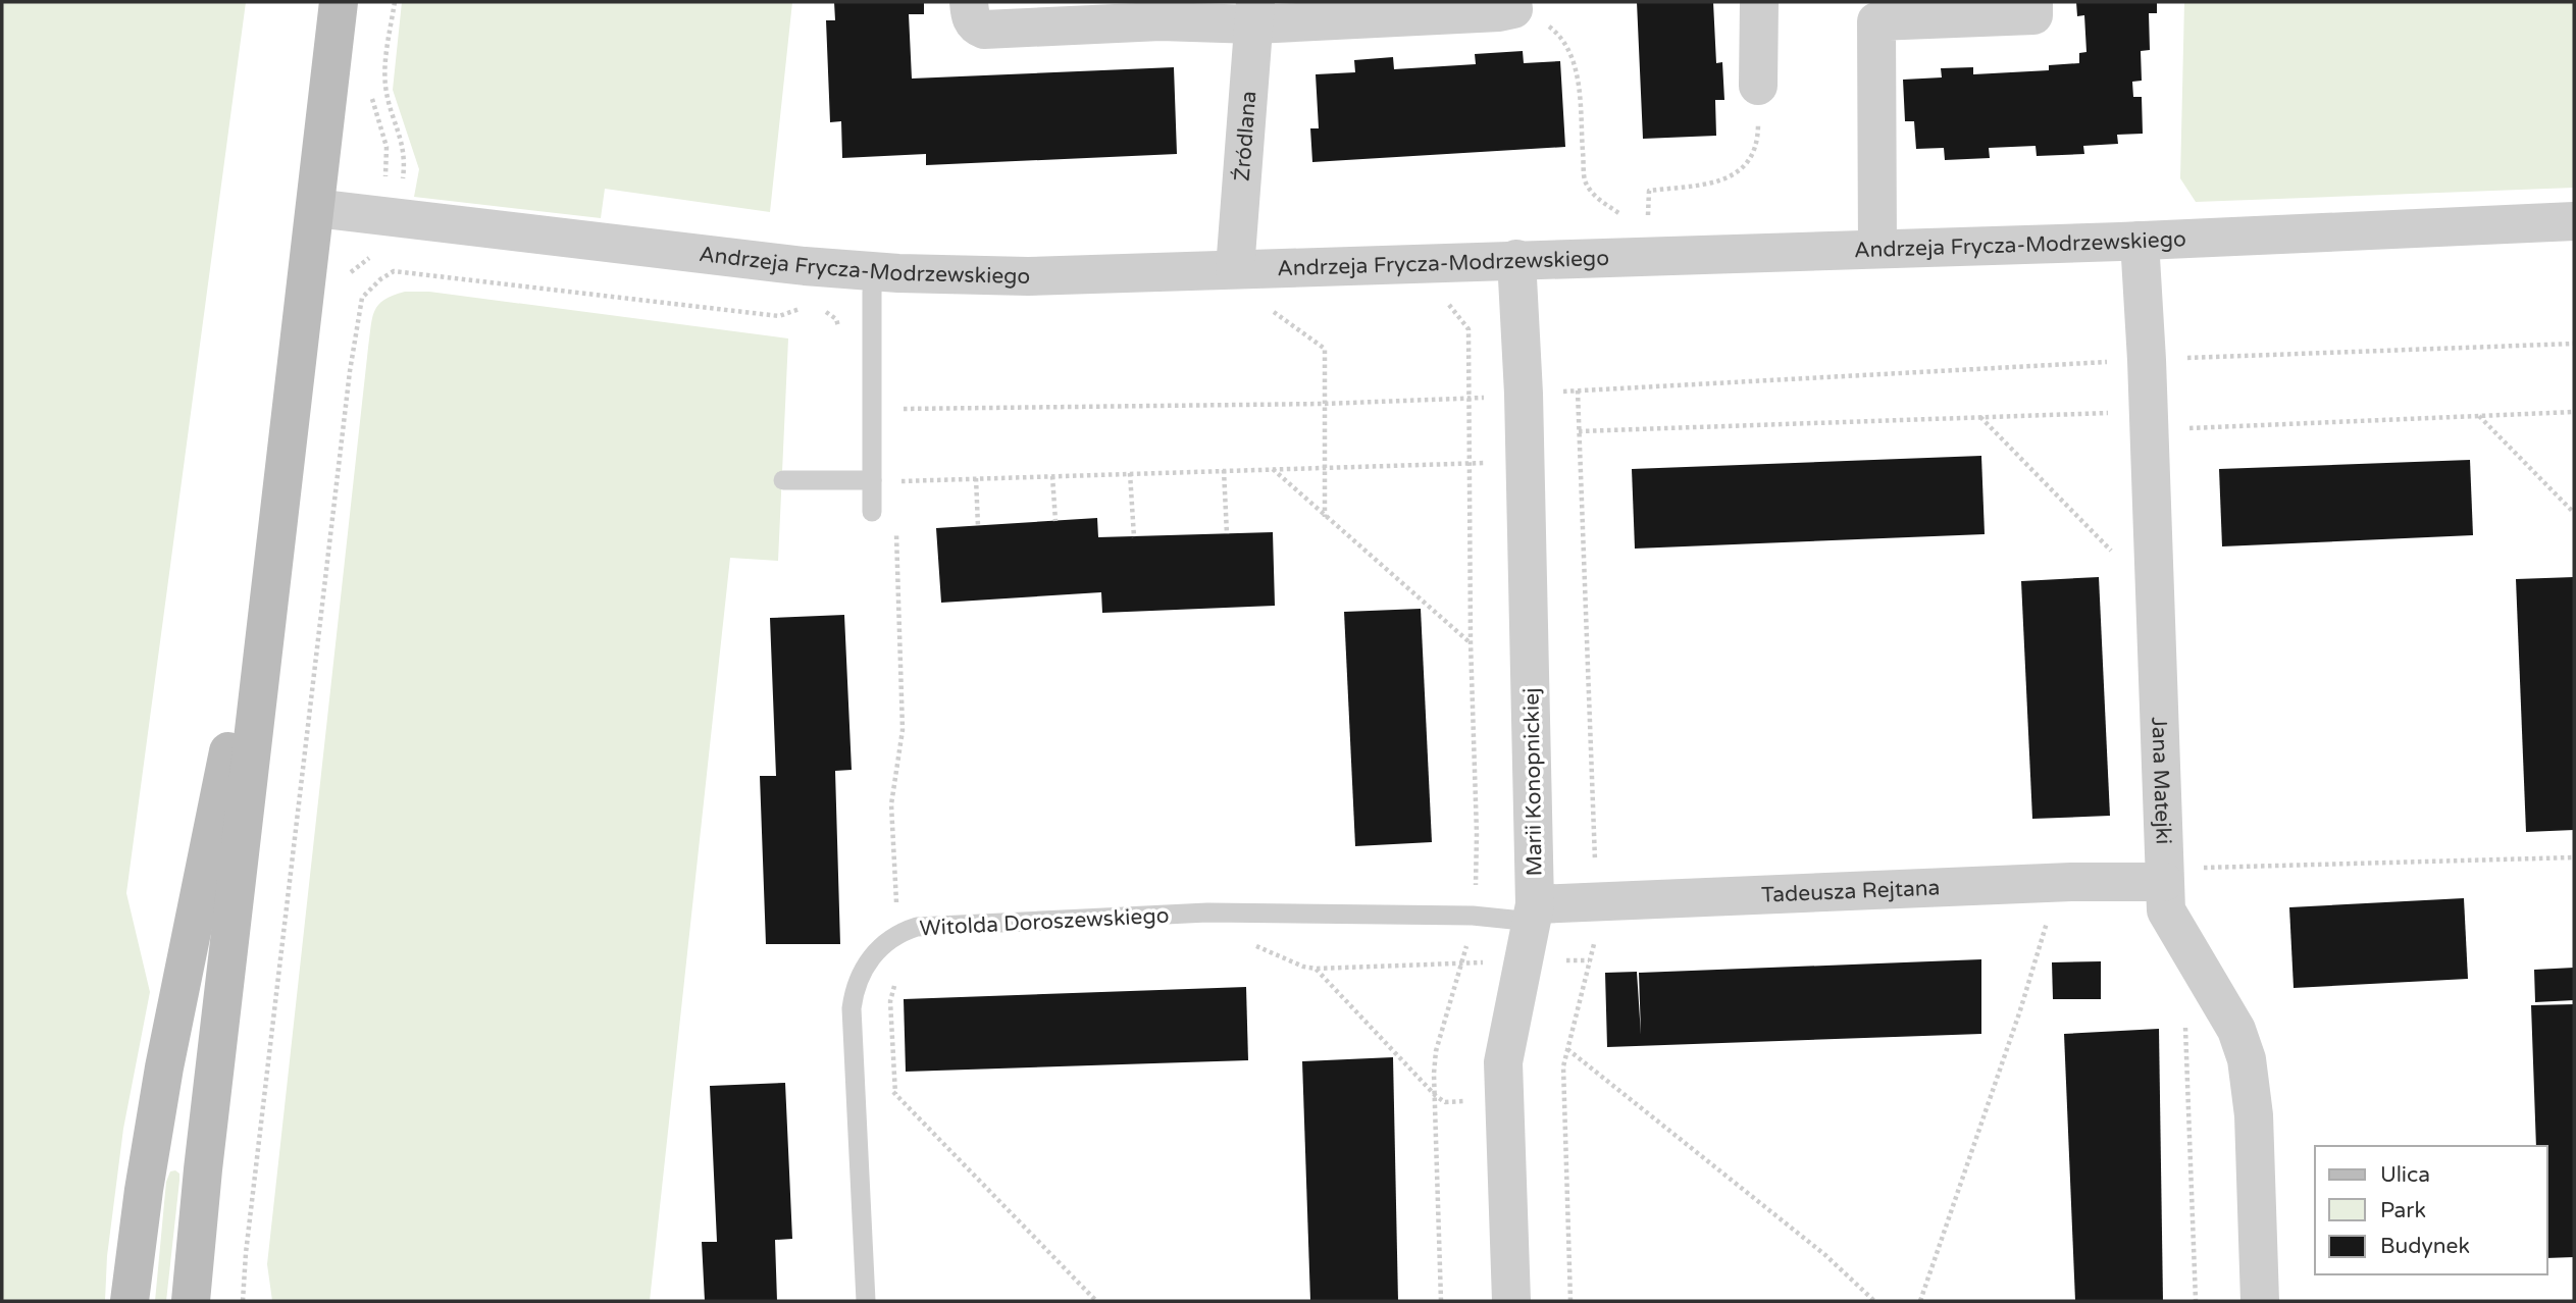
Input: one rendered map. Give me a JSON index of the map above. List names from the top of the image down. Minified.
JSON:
{"streets":{"street":["Źródlana","Andrzeja Frycza-Modrzewskiego","Marii Konopnickiej","Jana Matejki","Tadeusza Rejtana"],"lane":["Witolda Doroszewskiego"]},"crossings":[["Źródlana","Andrzeja Frycza-Modrzewskiego"],["Andrzeja Frycza-Modrzewskiego","Marii Konopnickiej"],["Andrzeja Frycza-Modrzewskiego","Jana Matejki"],["Marii Konopnickiej","Tadeusza Rejtana"],["Marii Konopnickiej","Witolda Doroszewskiego"],["Jana Matejki","Tadeusza Rejtana"],["Tadeusza Rejtana","Witolda Doroszewskiego"]],"legend":["Ulica","Park","Budynek"]}
